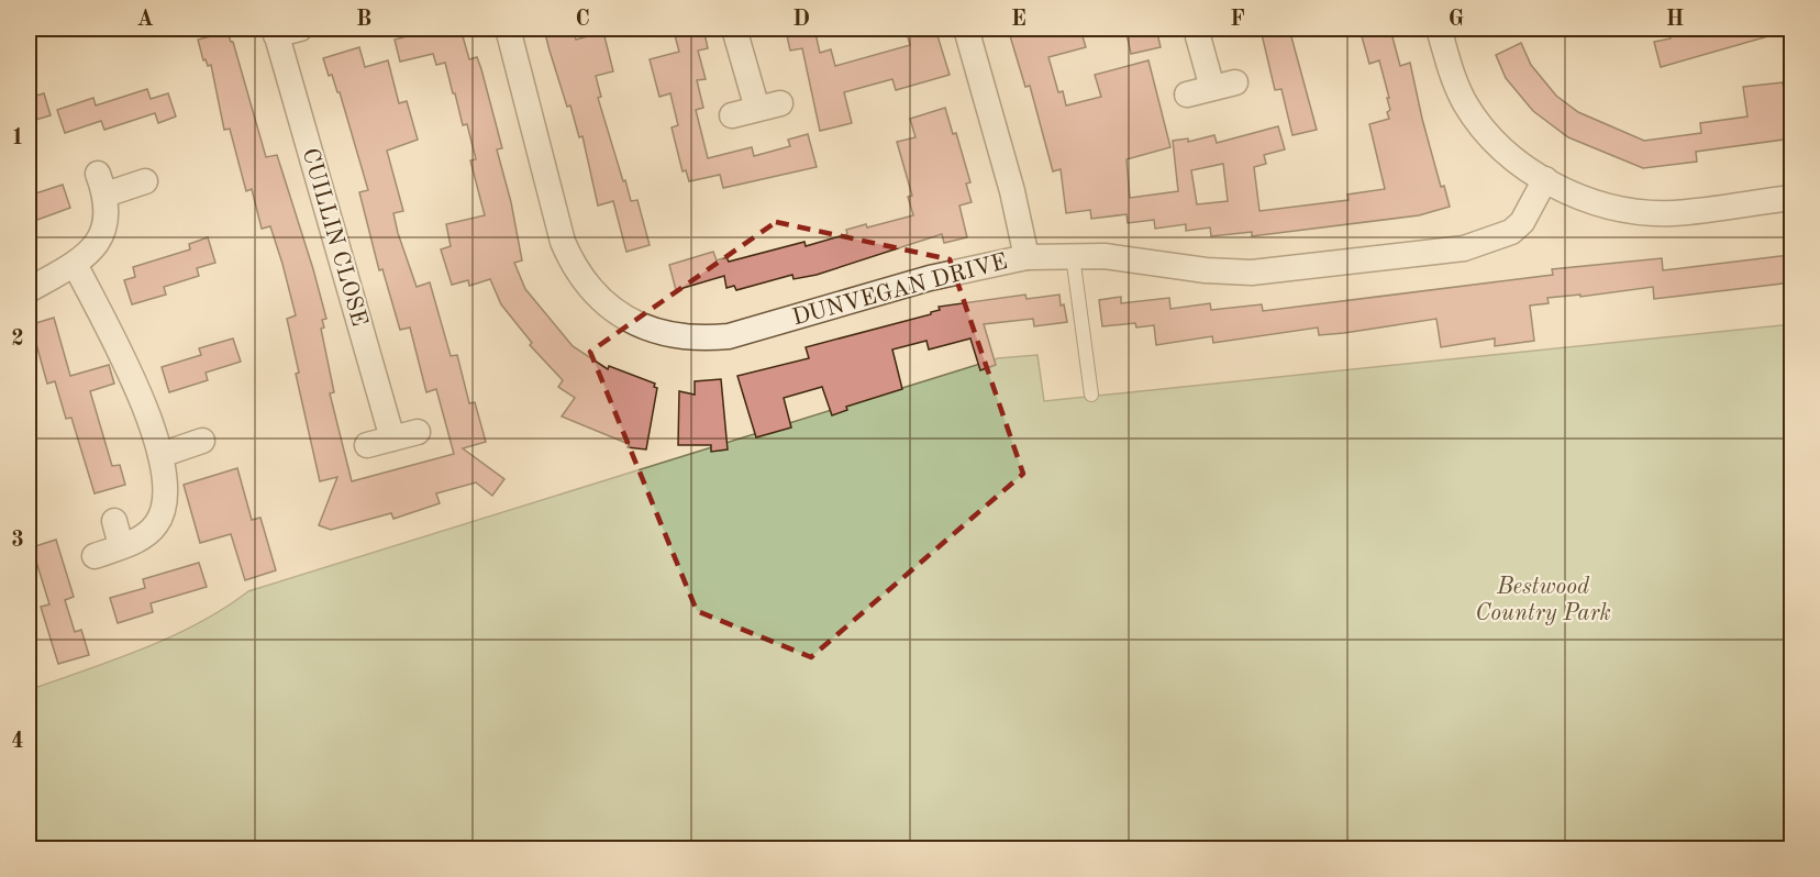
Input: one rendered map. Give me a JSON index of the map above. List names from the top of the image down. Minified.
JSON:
{"streets":{"street":["CUILLIN CLOSE","DUNVEGAN DRIVE"]},"parks":["Bestwood Country Park"],"grid":{"columns":["A","B","C","D","E","F","G","H"],"rows":["1","2","3","4"]}}
